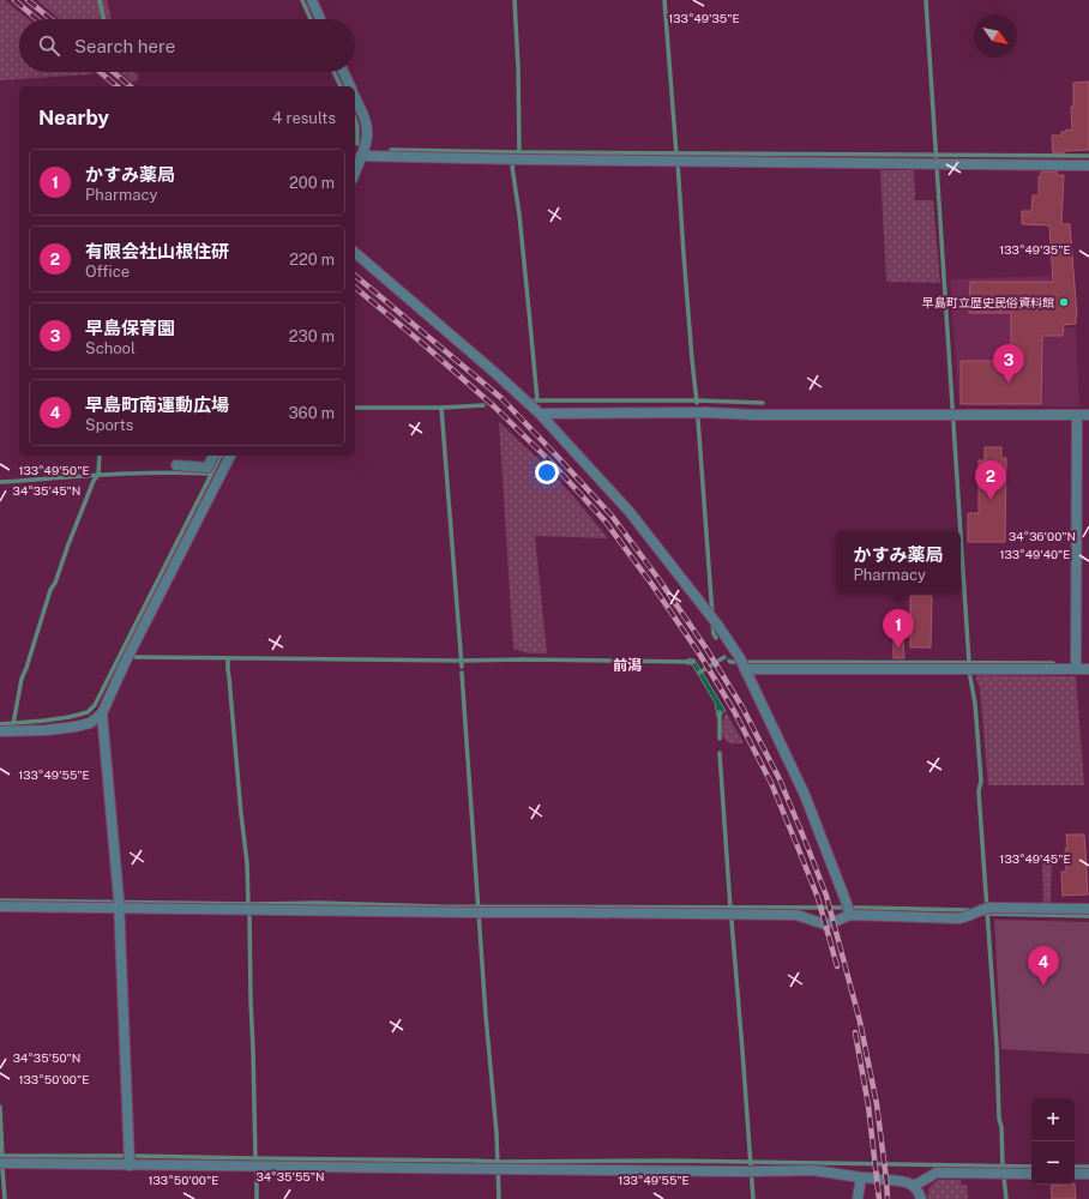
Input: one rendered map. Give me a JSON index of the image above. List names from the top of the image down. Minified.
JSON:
{"districts":["前潟"],"places":["早島町立歴史民俗資料館"],"north":"bottom right","page":{"search":"Search here","heading":["Nearby","4 results"],"list":[{"mark":"1","name":"かすみ薬局","note":"Pharmacy","value":"200 m"},{"mark":"2","name":"有限会社山根住研","note":"Office","value":"220 m"},{"mark":"3","name":"早島保育園","note":"School","value":"230 m"},{"mark":"4","name":"早島町南運動広場","note":"Sports","value":"360 m"}],"pins":["3","2","1","4"],"popup":["かすみ薬局","Pharmacy"],"map_buttons":["+","−"]},"coordinates":["133°49'35\"E","133°49'50\"E","34°35'45\"N","34°36'00\"N","133°49'40\"E","133°49'55\"E","133°49'45\"E","34°35'50\"N","133°50'00\"E","34°35'55\"N"]}
